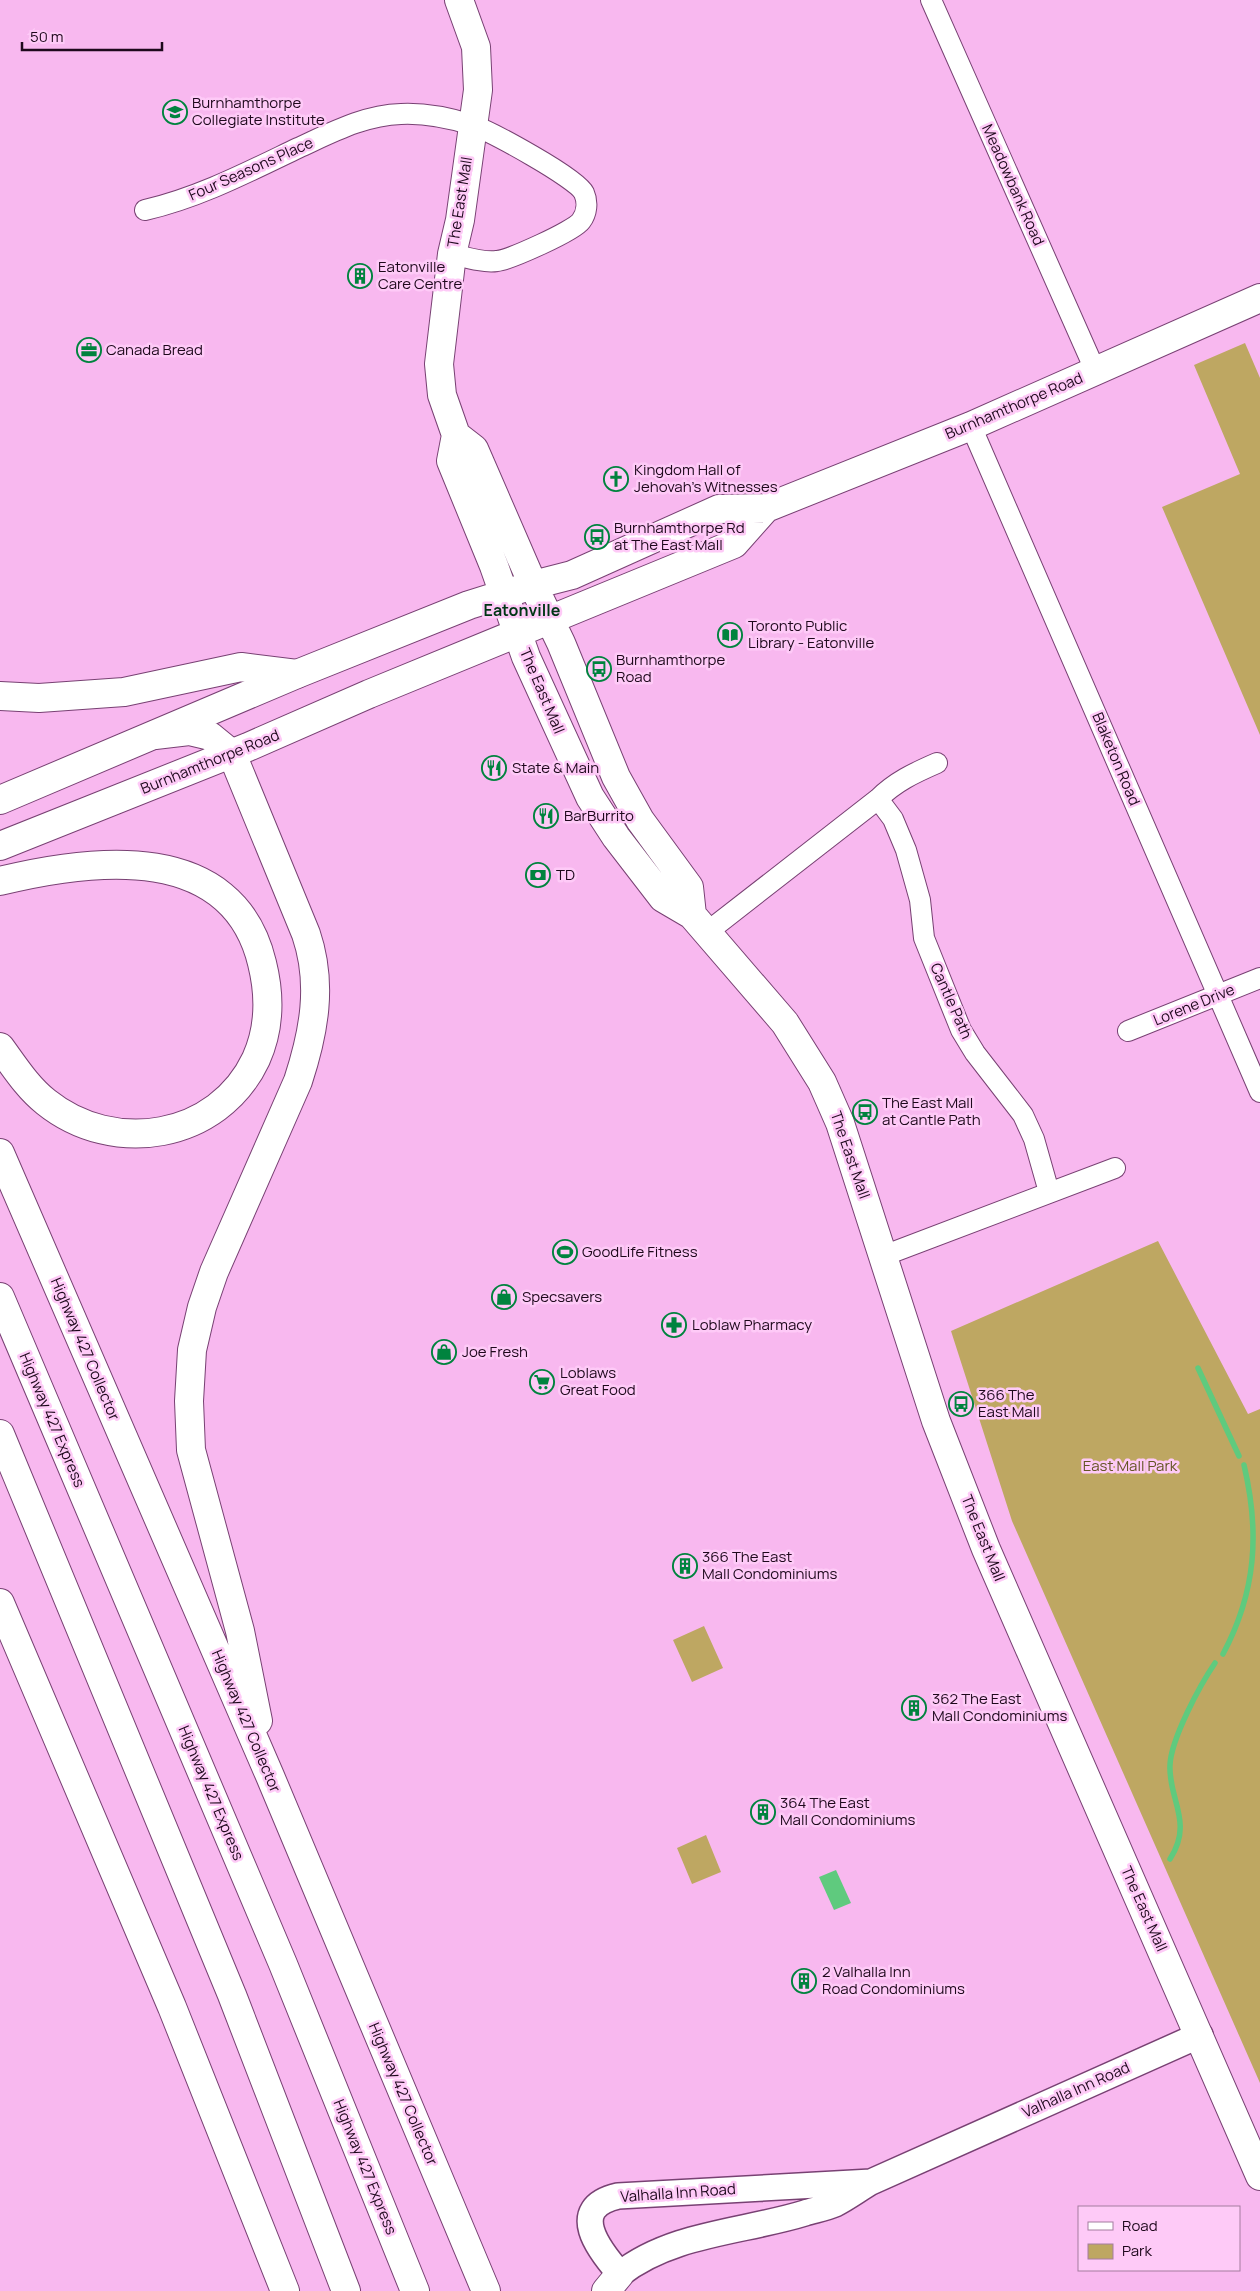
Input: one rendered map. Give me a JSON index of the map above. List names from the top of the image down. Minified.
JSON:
{"streets":{"main road":["The East Mall","Burnhamthorpe Road","Highway 427 Collector","Highway 427 Express"],"street":["Four Seasons Place","Meadowbank Road","Blaketon Road","Cantle Path","Lorene Drive","Valhalla Inn Road"]},"crossings":[["Four Seasons Place","The East Mall"],["Meadowbank Road","Burnhamthorpe Road"],["The East Mall","Burnhamthorpe Road"],["The East Mall","Valhalla Inn Road"],["Burnhamthorpe Road","Blaketon Road"],["Blaketon Road","Lorene Drive"]],"districts":["Eatonville"],"parks":["East Mall Park"],"places":{"school or university":["Burnhamthorpe Collegiate Institute"],"building":["Eatonville Care Centre","366 The East Mall Condominiums","362 The East Mall Condominiums","364 The East Mall Condominiums","2 Valhalla Inn Road Condominiums"],"office":["Canada Bread"],"church":["Kingdom Hall of Jehovah's Witnesses"],"bus stop":["Burnhamthorpe Rd at The East Mall","Burnhamthorpe Road","The East Mall at Cantle Path","366 The East Mall"],"library":["Toronto Public Library - Eatonville"],"restaurant":["State & Main","BarBurrito"],"bank":["TD"],"sports":["GoodLife Fitness"],"shop":["Specsavers","Joe Fresh"],"pharmacy":["Loblaw Pharmacy"],"supermarket":["Loblaws Great Food"]},"legend":["Road","Park"],"scale_bar":"50 m"}
